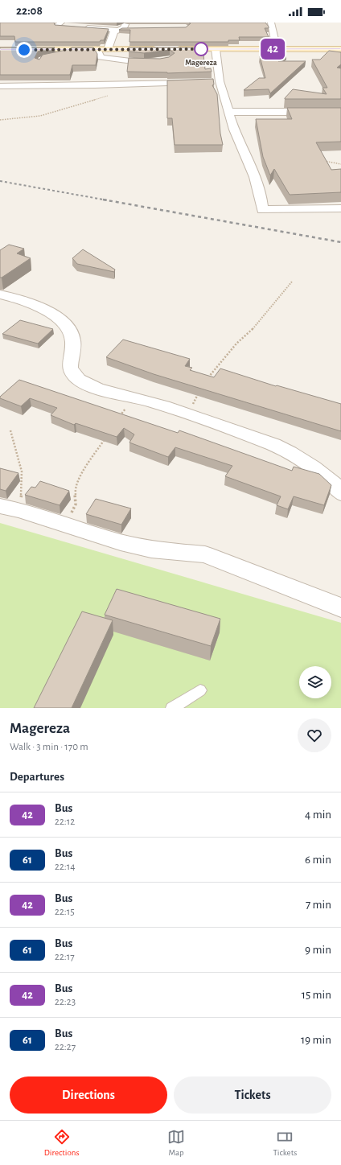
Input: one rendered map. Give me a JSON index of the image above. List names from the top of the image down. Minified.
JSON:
{"places":["Magereza"],"lines":["bus line 42"],"page":{"status":"22:08","on_map":"42","heading":[["Magereza","Walk · 3 min · 170 m"],"Departures"],"list":[{"mark":"42","name":"Bus","note":"22:12","value":"4 min"},{"mark":"61","name":"Bus","note":"22:14","value":"6 min"},{"mark":"42","name":"Bus","note":"22:15","value":"7 min"},{"mark":"61","name":"Bus","note":"22:17","value":"9 min"},{"mark":"42","name":"Bus","note":"22:23","value":"15 min"},{"mark":"61","name":"Bus","note":"22:27","value":"19 min"}],"buttons":["Directions","Tickets"],"tabs":["Directions","Map","Tickets"]}}
